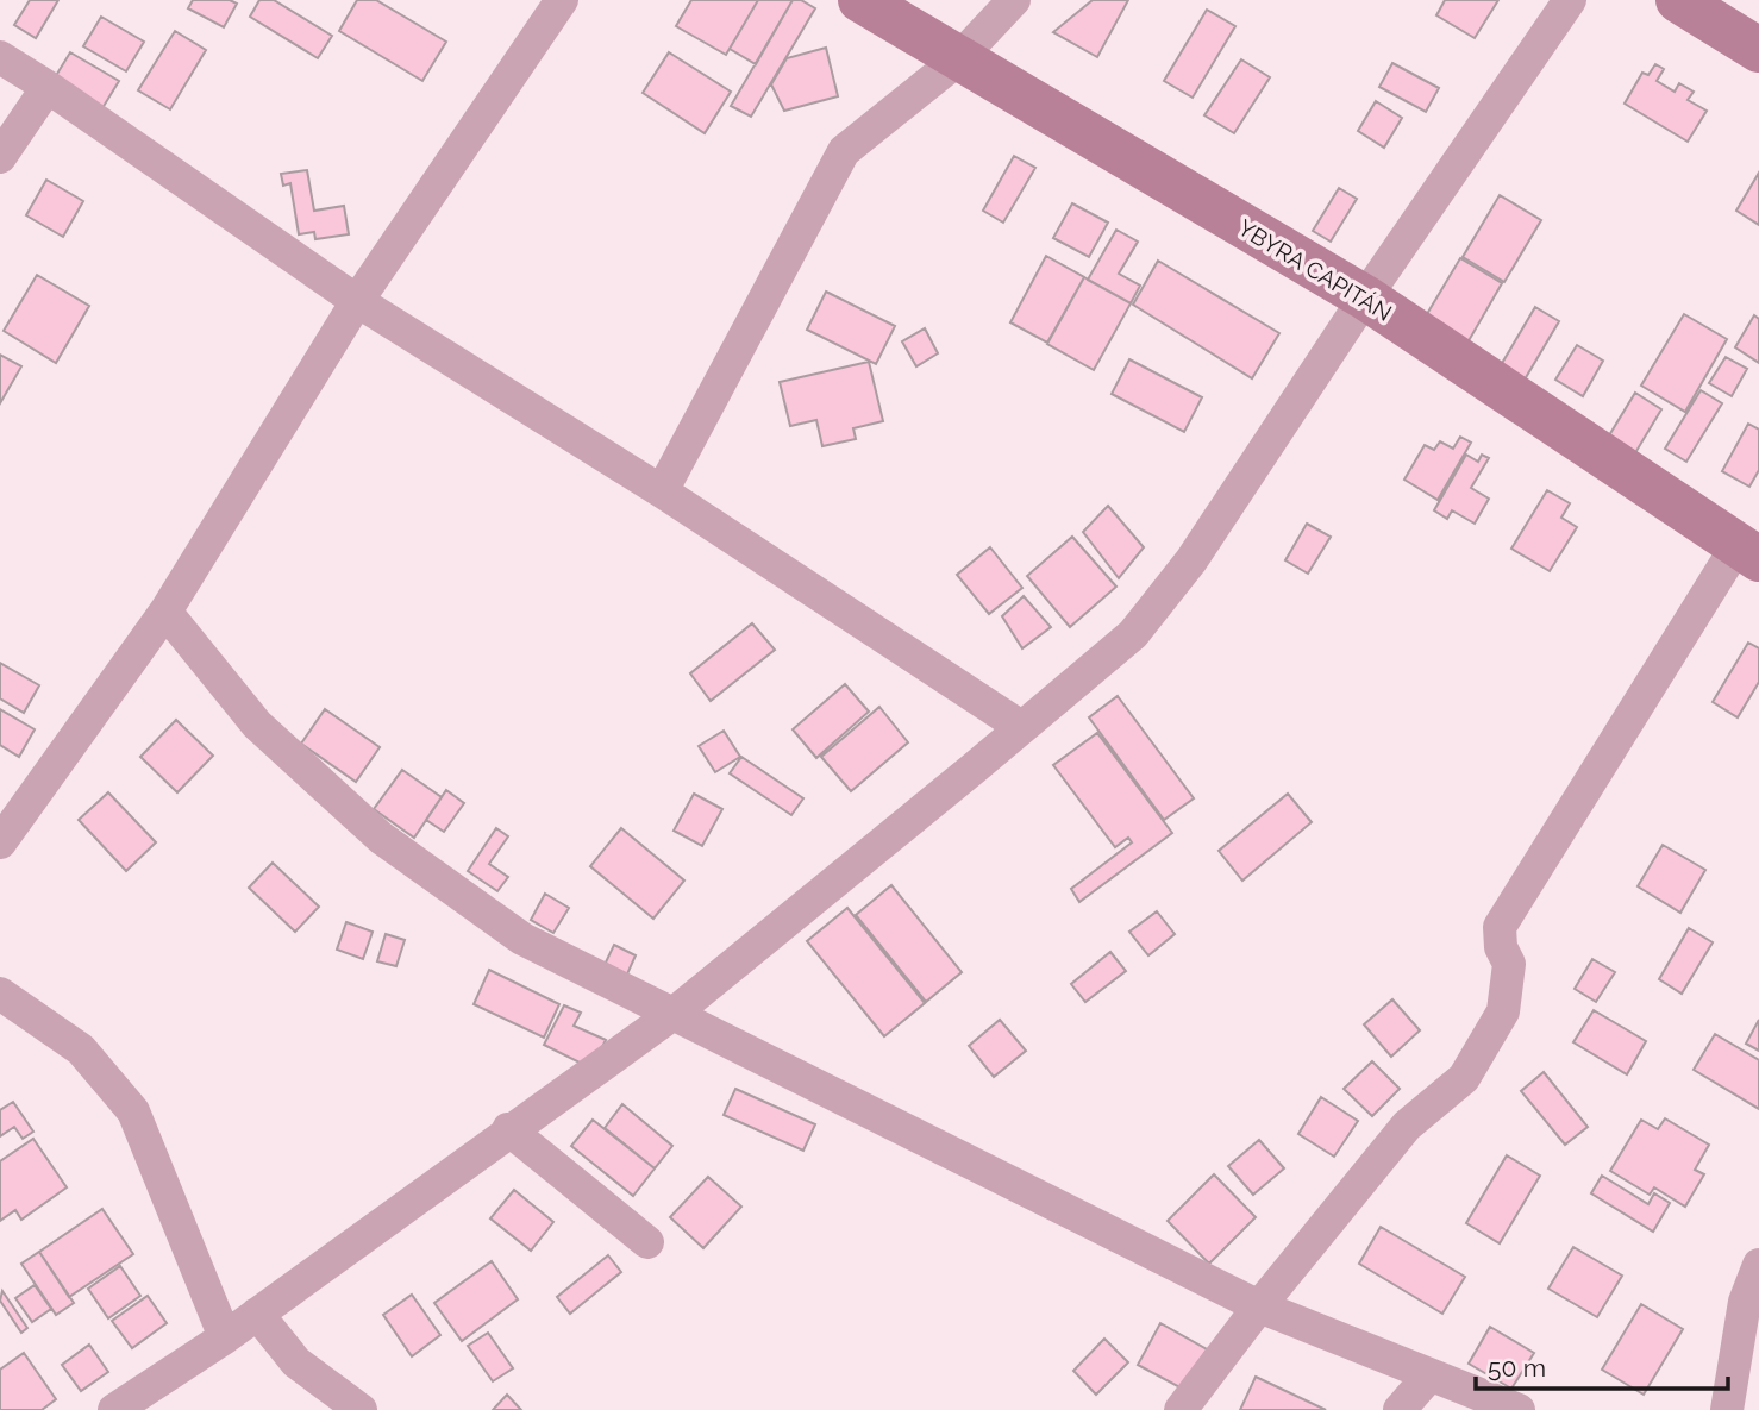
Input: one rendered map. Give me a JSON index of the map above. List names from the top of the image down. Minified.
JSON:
{"streets":{"street":["YBYRA CAPITÁN"]},"scale_bar":"50 m"}
